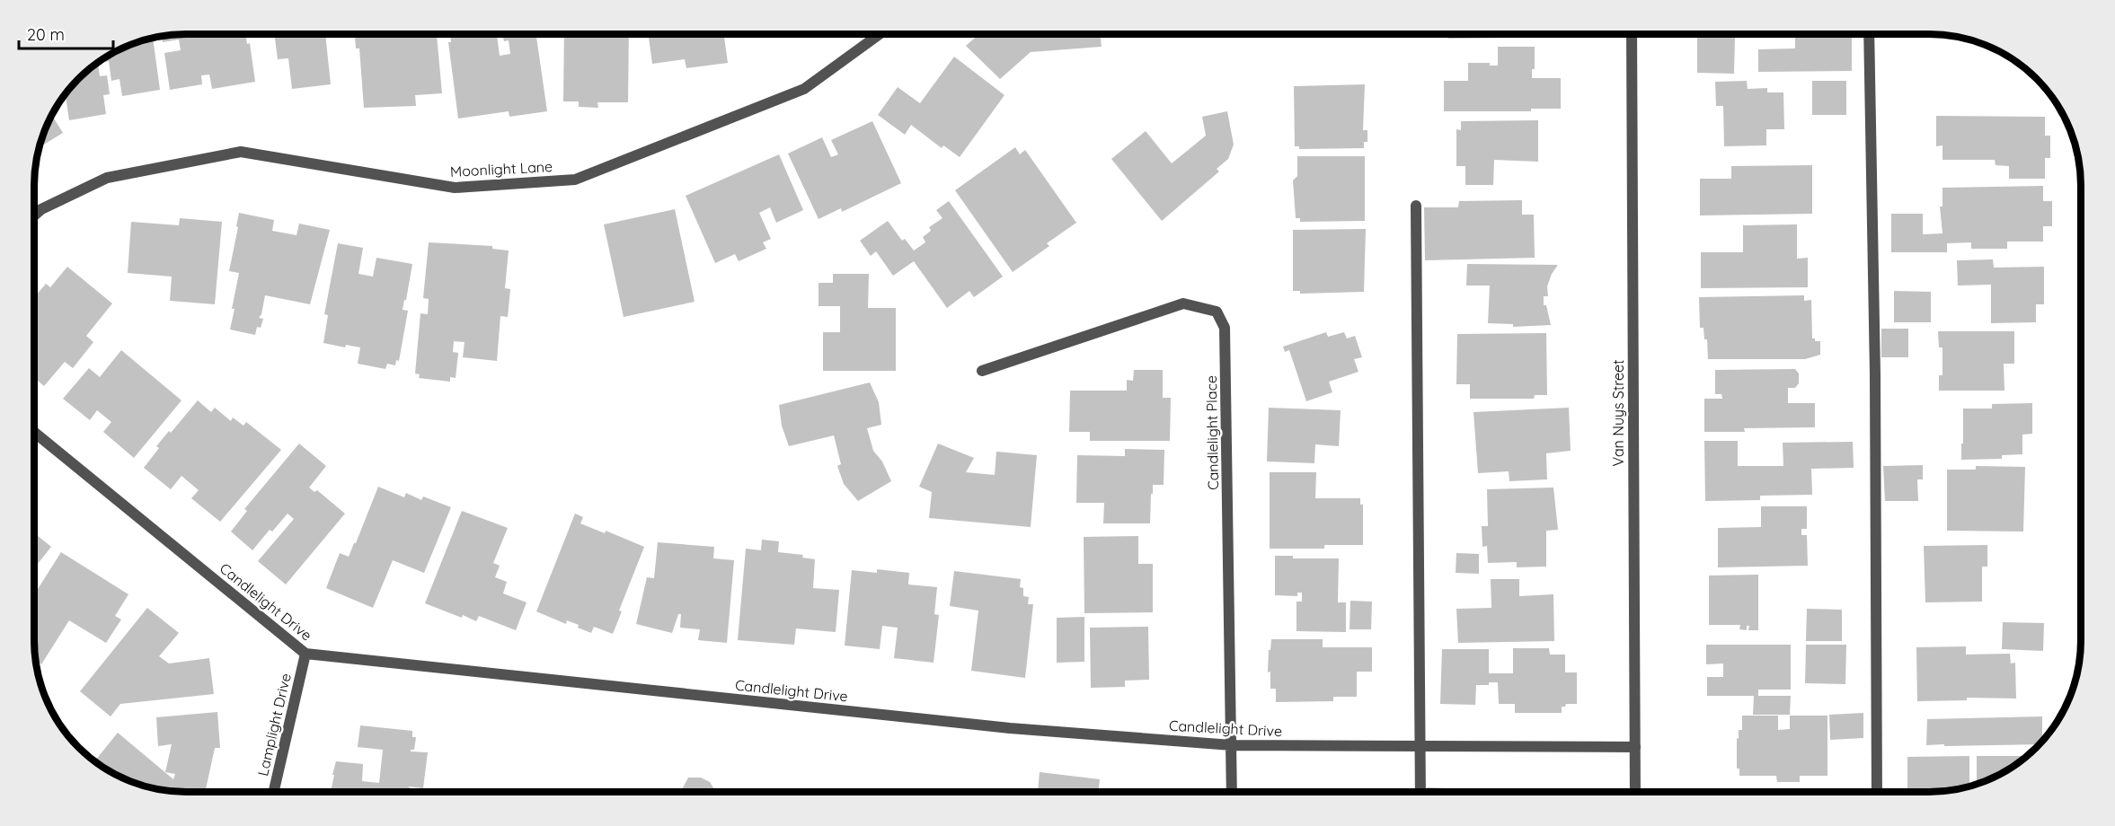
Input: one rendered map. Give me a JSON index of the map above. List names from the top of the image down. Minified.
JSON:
{"streets":{"street":["Moonlight Lane","Van Nuys Street","Candlelight Place","Candlelight Drive","Lamplight Drive"]},"crossings":[["Van Nuys Street","Candlelight Drive"],["Candlelight Place","Candlelight Drive"],["Candlelight Drive","Lamplight Drive"]],"scale_bar":"20 m"}
